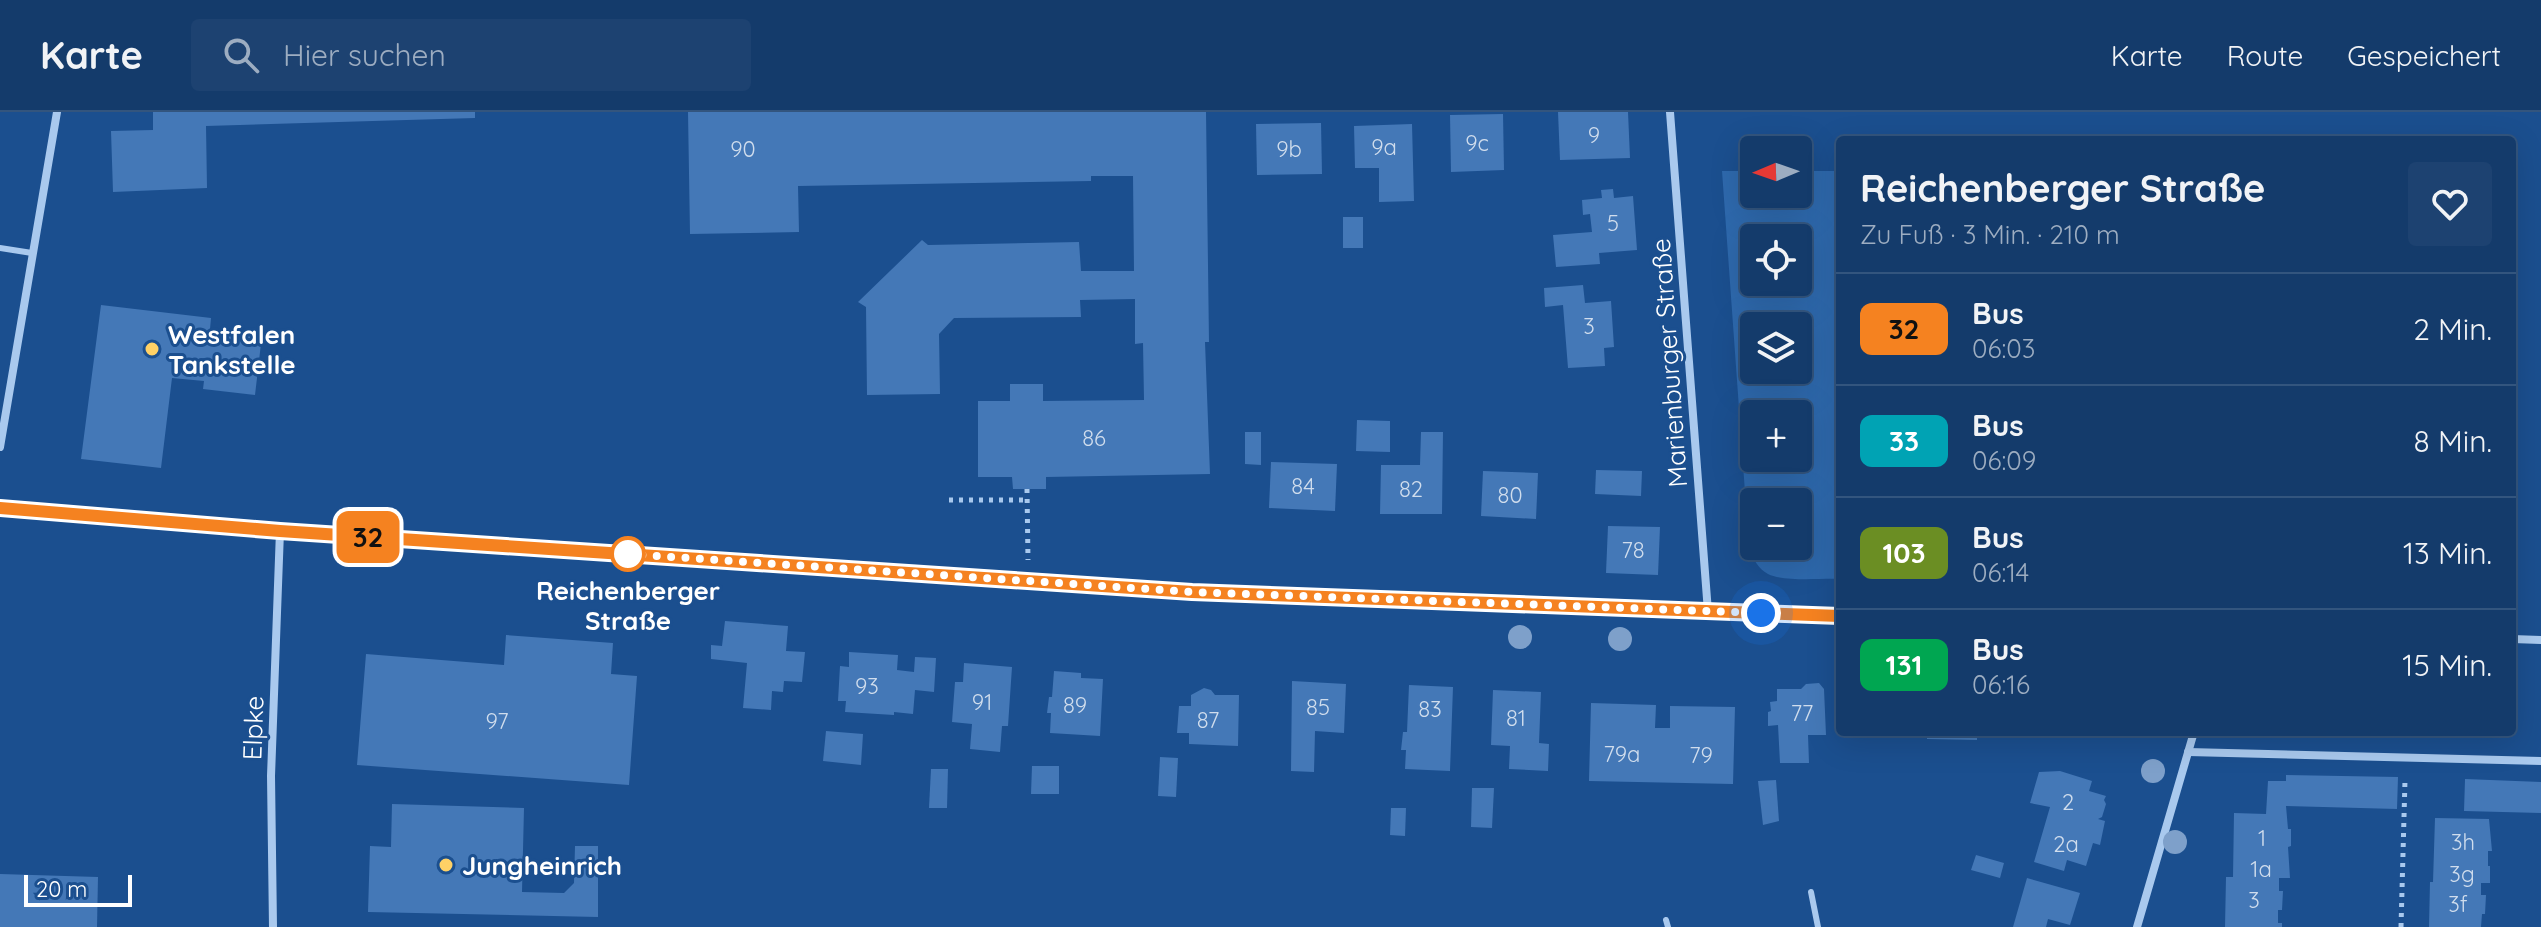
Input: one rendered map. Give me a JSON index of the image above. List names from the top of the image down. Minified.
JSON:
{"streets":{"street":["Marienburger Straße","Elpke"]},"places":["Westfalen Tankstelle","Reichenberger Straße","Jungheinrich"],"lines":["bus line 32"],"house_numbers":["9","9c","9a","90","9b","5","3","86","84","82","80","78","93","91","89","85","83","77","81","87","97","79a","79","2","1","3h","2a","1a","3g","3","3f"],"scale_bar":"20 m","north":"left","page":{"header":"Karte","search":"Hier suchen","nav":["Karte","Route","Gespeichert"],"on_map":"32","map_buttons":["+","−"],"heading":["Reichenberger Straße","Zu Fuß · 3 Min. · 210 m"],"list":[{"mark":"32","name":"Bus","note":"06:03","value":"2 Min."},{"mark":"33","name":"Bus","note":"06:09","value":"8 Min."},{"mark":"103","name":"Bus","note":"06:14","value":"13 Min."},{"mark":"131","name":"Bus","note":"06:16","value":"15 Min."}],"scale":"20 m"}}
